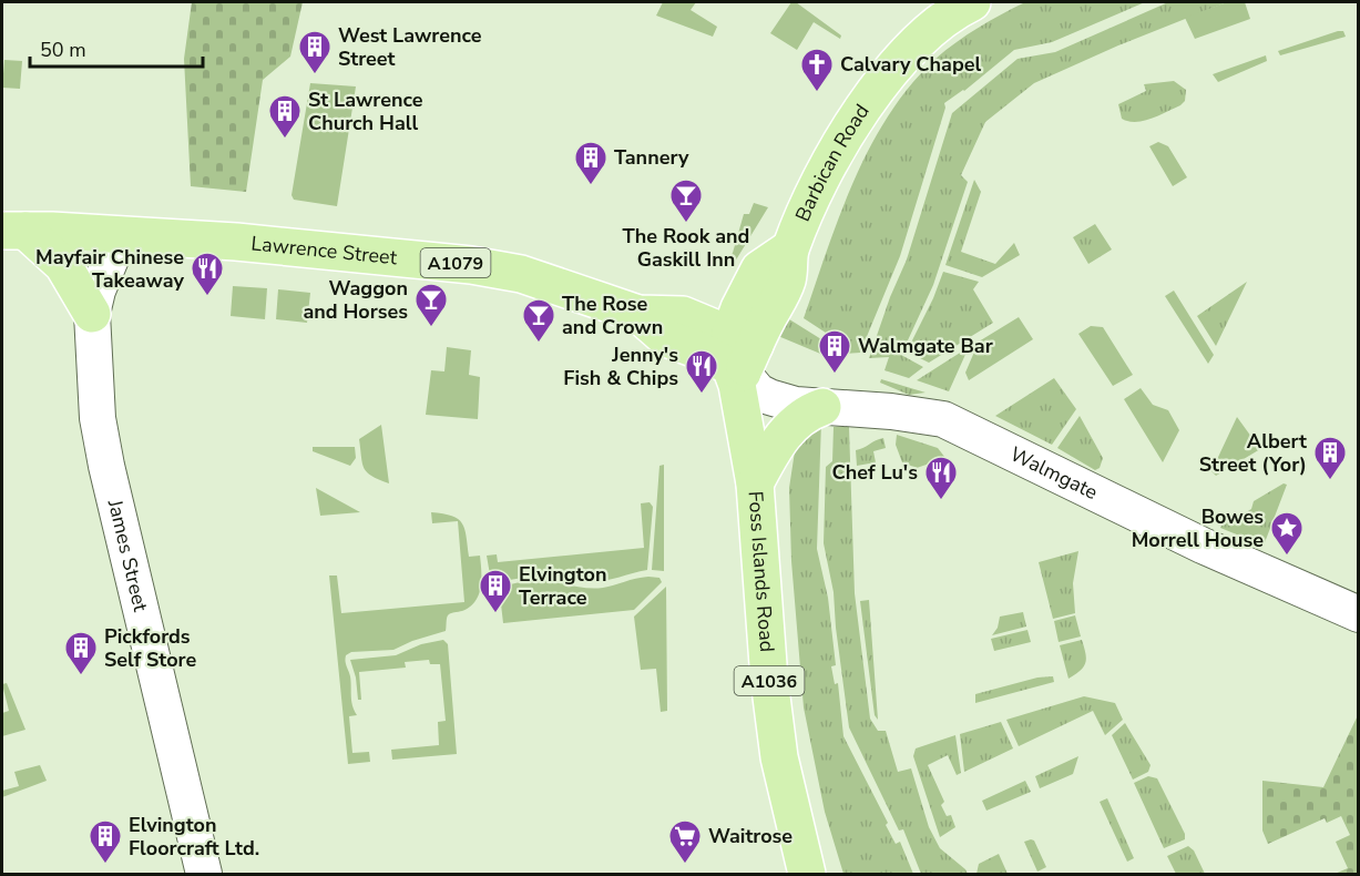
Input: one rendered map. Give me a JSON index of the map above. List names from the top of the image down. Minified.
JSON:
{"streets":{"main road":["Barbican Road","Lawrence Street","A1079","Foss Islands Road","A1036"],"street":["Walmgate","James Street"]},"crossings":[["Barbican Road","Lawrence Street"],["Barbican Road","Walmgate"],["Barbican Road","Foss Islands Road"],["Lawrence Street","Walmgate"],["Lawrence Street","James Street"],["Lawrence Street","Foss Islands Road"],["Walmgate","Foss Islands Road"]],"places":{"building":["West Lawrence Street","St Lawrence Church Hall","Tannery","Walmgate Bar","Albert Street (Yor)","Elvington Terrace","Pickfords Self Store","Elvington Floorcraft Ltd."],"church":["Calvary Chapel"],"bar":["The Rook and Gaskill Inn","Waggon and Horses","The Rose and Crown"],"restaurant":["Mayfair Chinese Takeaway","Jenny's Fish & Chips","Chef Lu's"],"place":["Bowes Morrell House"],"supermarket":["Waitrose"]},"scale_bar":"50 m"}
